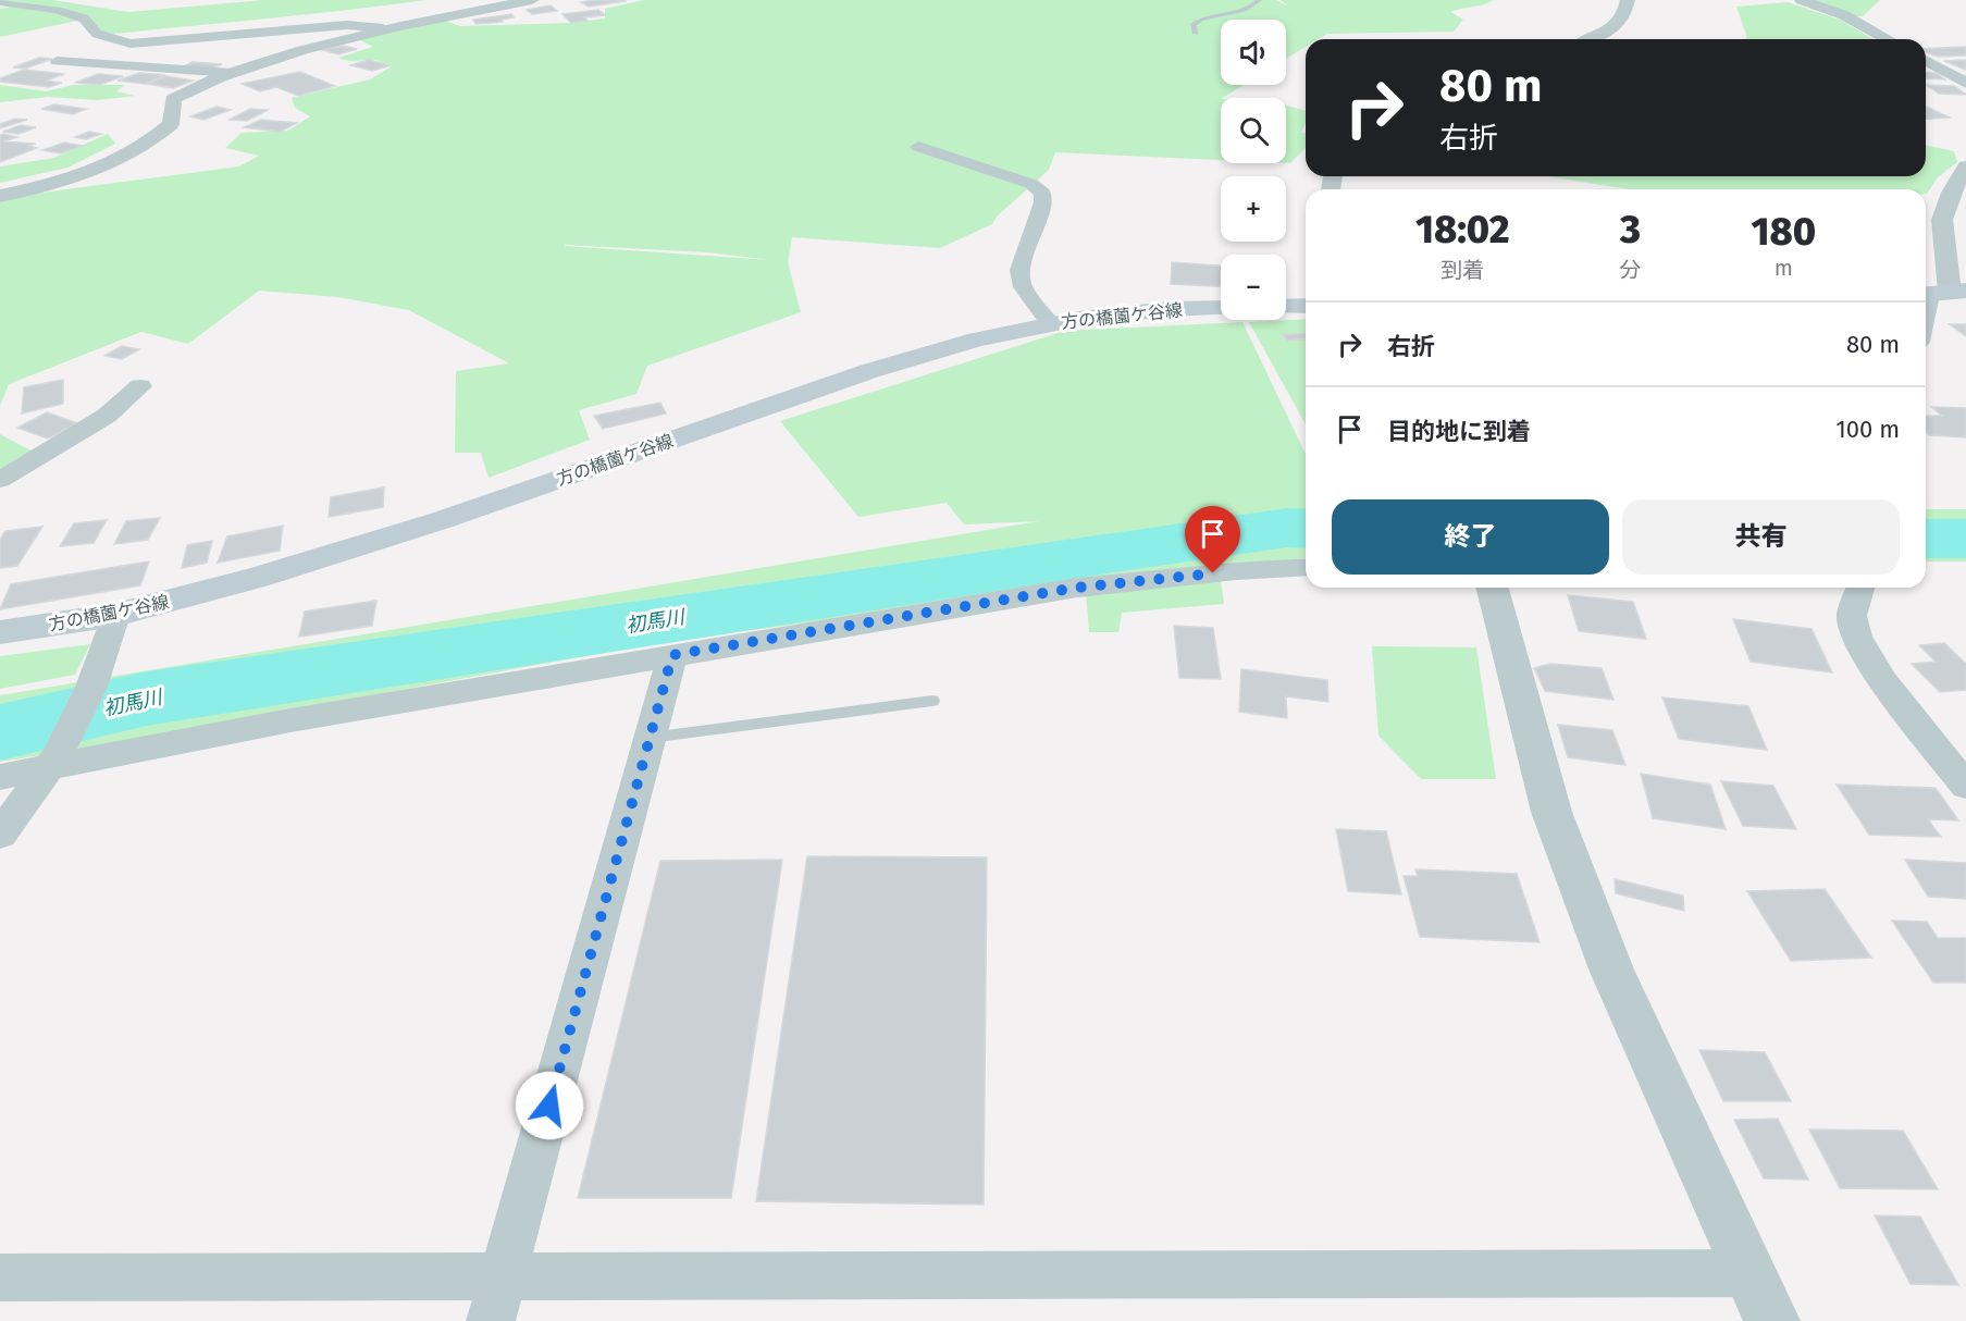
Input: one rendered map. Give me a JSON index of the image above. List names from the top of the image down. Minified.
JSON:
{"streets":{"main road":["方の橋薗ケ谷線"]},"water":["初馬川"],"page":{"map_buttons":["+","−"],"turn":["80 m","右折"],"eta":["18:02","到着","3","分","180","m"],"list":[{"name":"右折","value":"80 m"},{"name":"目的地に到着","value":"100 m"}],"buttons":["終了","共有"]}}
